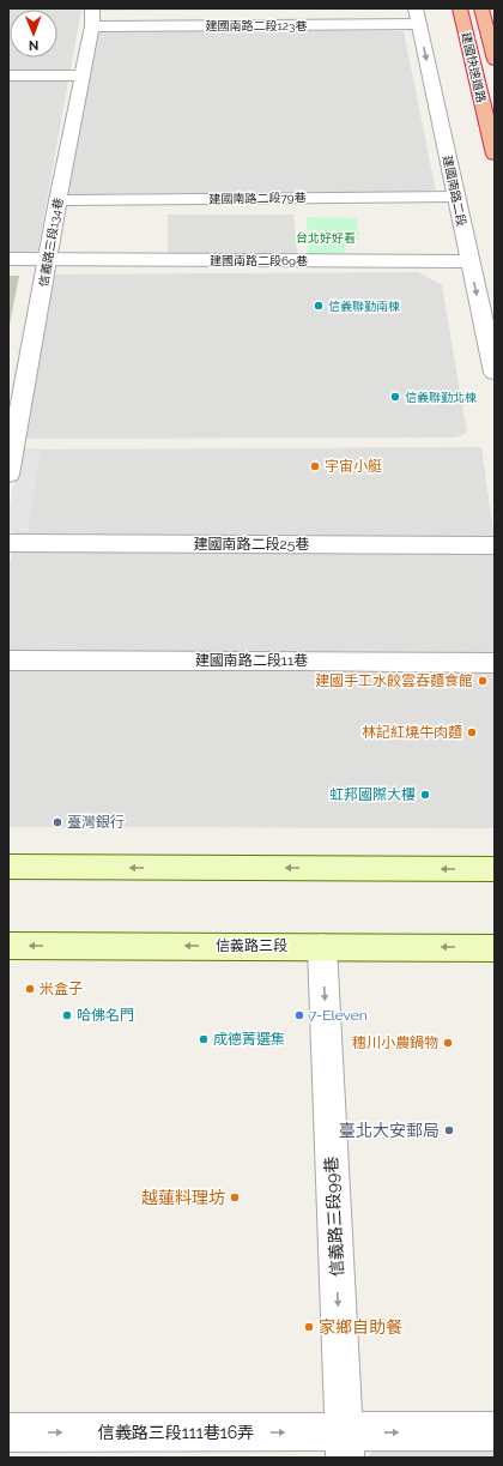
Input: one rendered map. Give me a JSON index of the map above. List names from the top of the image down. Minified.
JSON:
{"streets":{"highway":["建國快速道路"],"main road":["信義路三段"],"street":["建國南路二段123巷","建國南路二段","建國南路二段79巷","信義路三段134巷","建國南路二段69巷","建國南路二段25巷","建國南路二段11巷","信義路三段99巷","信義路三段111巷16弄"]},"crossings":[["建國南路二段123巷","建國南路二段"],["建國南路二段123巷","信義路三段134巷"],["建國南路二段","建國南路二段79巷"],["建國南路二段","建國南路二段69巷"],["建國南路二段79巷","信義路三段134巷"],["信義路三段134巷","建國南路二段69巷"],["信義路三段","信義路三段99巷"],["信義路三段99巷","信義路三段111巷16弄"]],"one_way":["建國南路二段","信義路三段99巷","信義路三段111巷16弄"],"parks":["台北好好看"],"places":["信義聯勤南棟","信義聯勤北棟","宇宙小艇","建國手工水餃雲吞麵食館","林記紅燒牛肉麵","虹邦國際大樓","臺灣銀行","米盒子","哈佛名門","7-Eleven","成德菁選集","穗川小農鍋物","臺北大安郵局","越蓮料理坊","家鄉自助餐"],"north":"bottom"}
